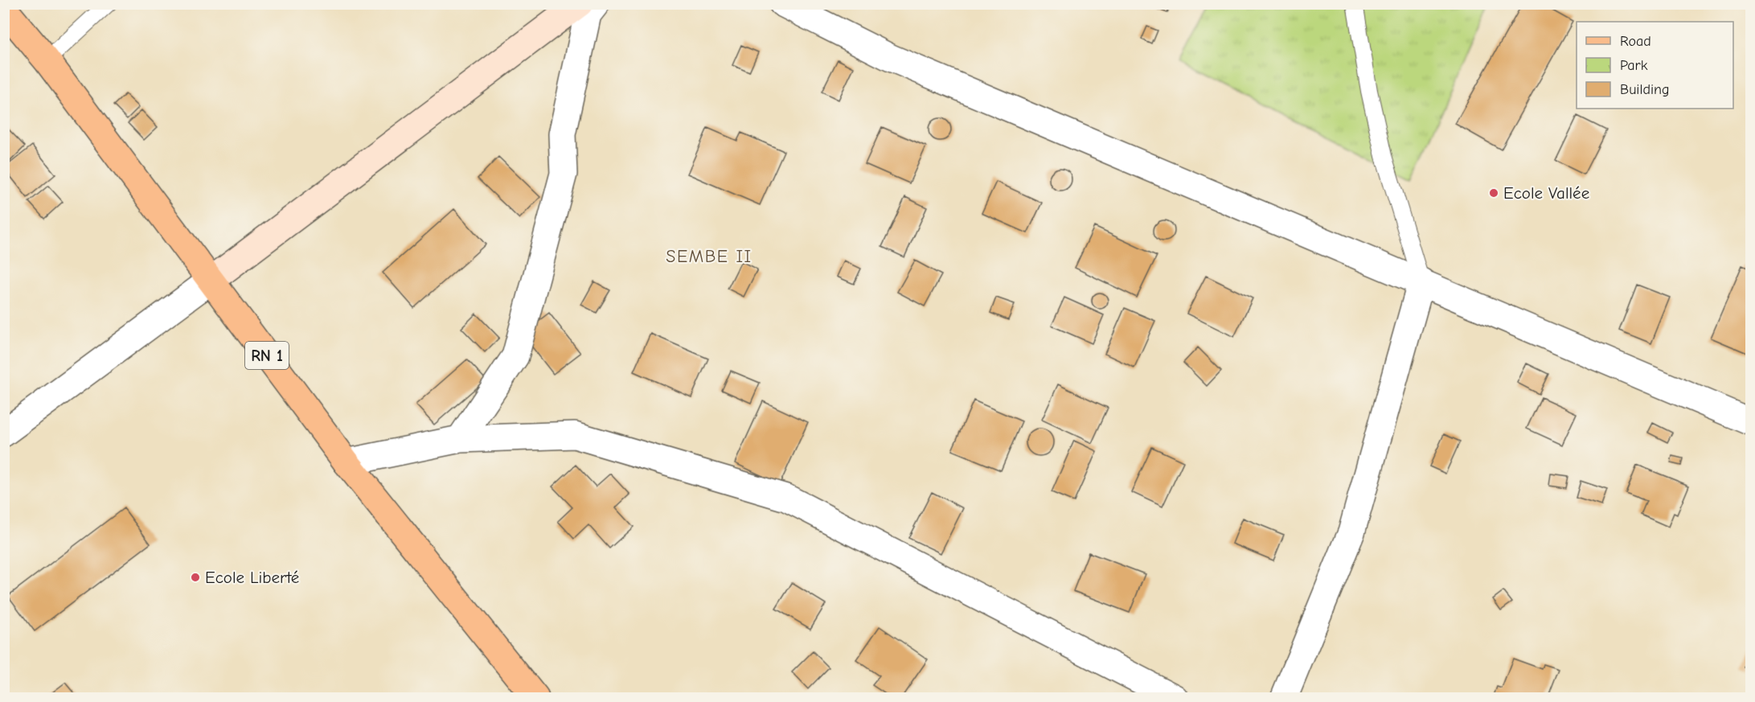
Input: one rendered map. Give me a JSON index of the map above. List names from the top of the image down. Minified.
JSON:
{"streets":{"main road":["RN 1"]},"districts":["SEMBE II"],"places":["Ecole Vallée","Ecole Liberté"],"legend":["Road","Park","Building"]}
